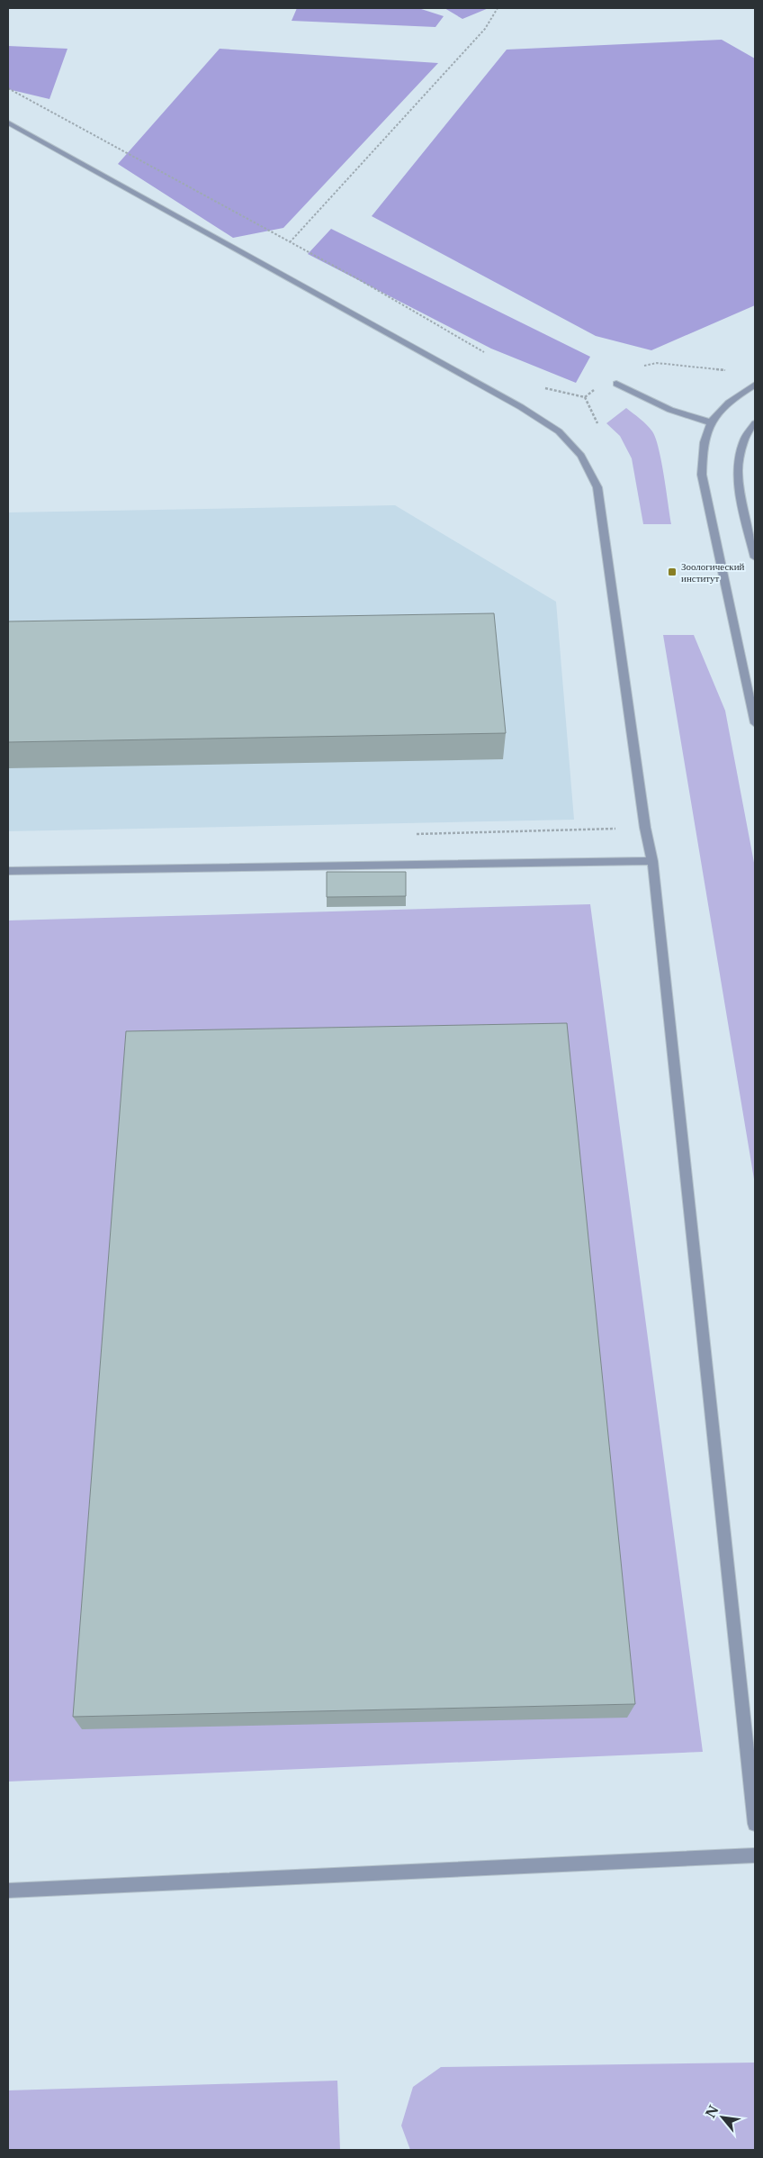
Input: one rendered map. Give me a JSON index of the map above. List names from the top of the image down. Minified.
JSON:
{"places":{"transit":["Зоологический институт"]},"north":"top left"}
